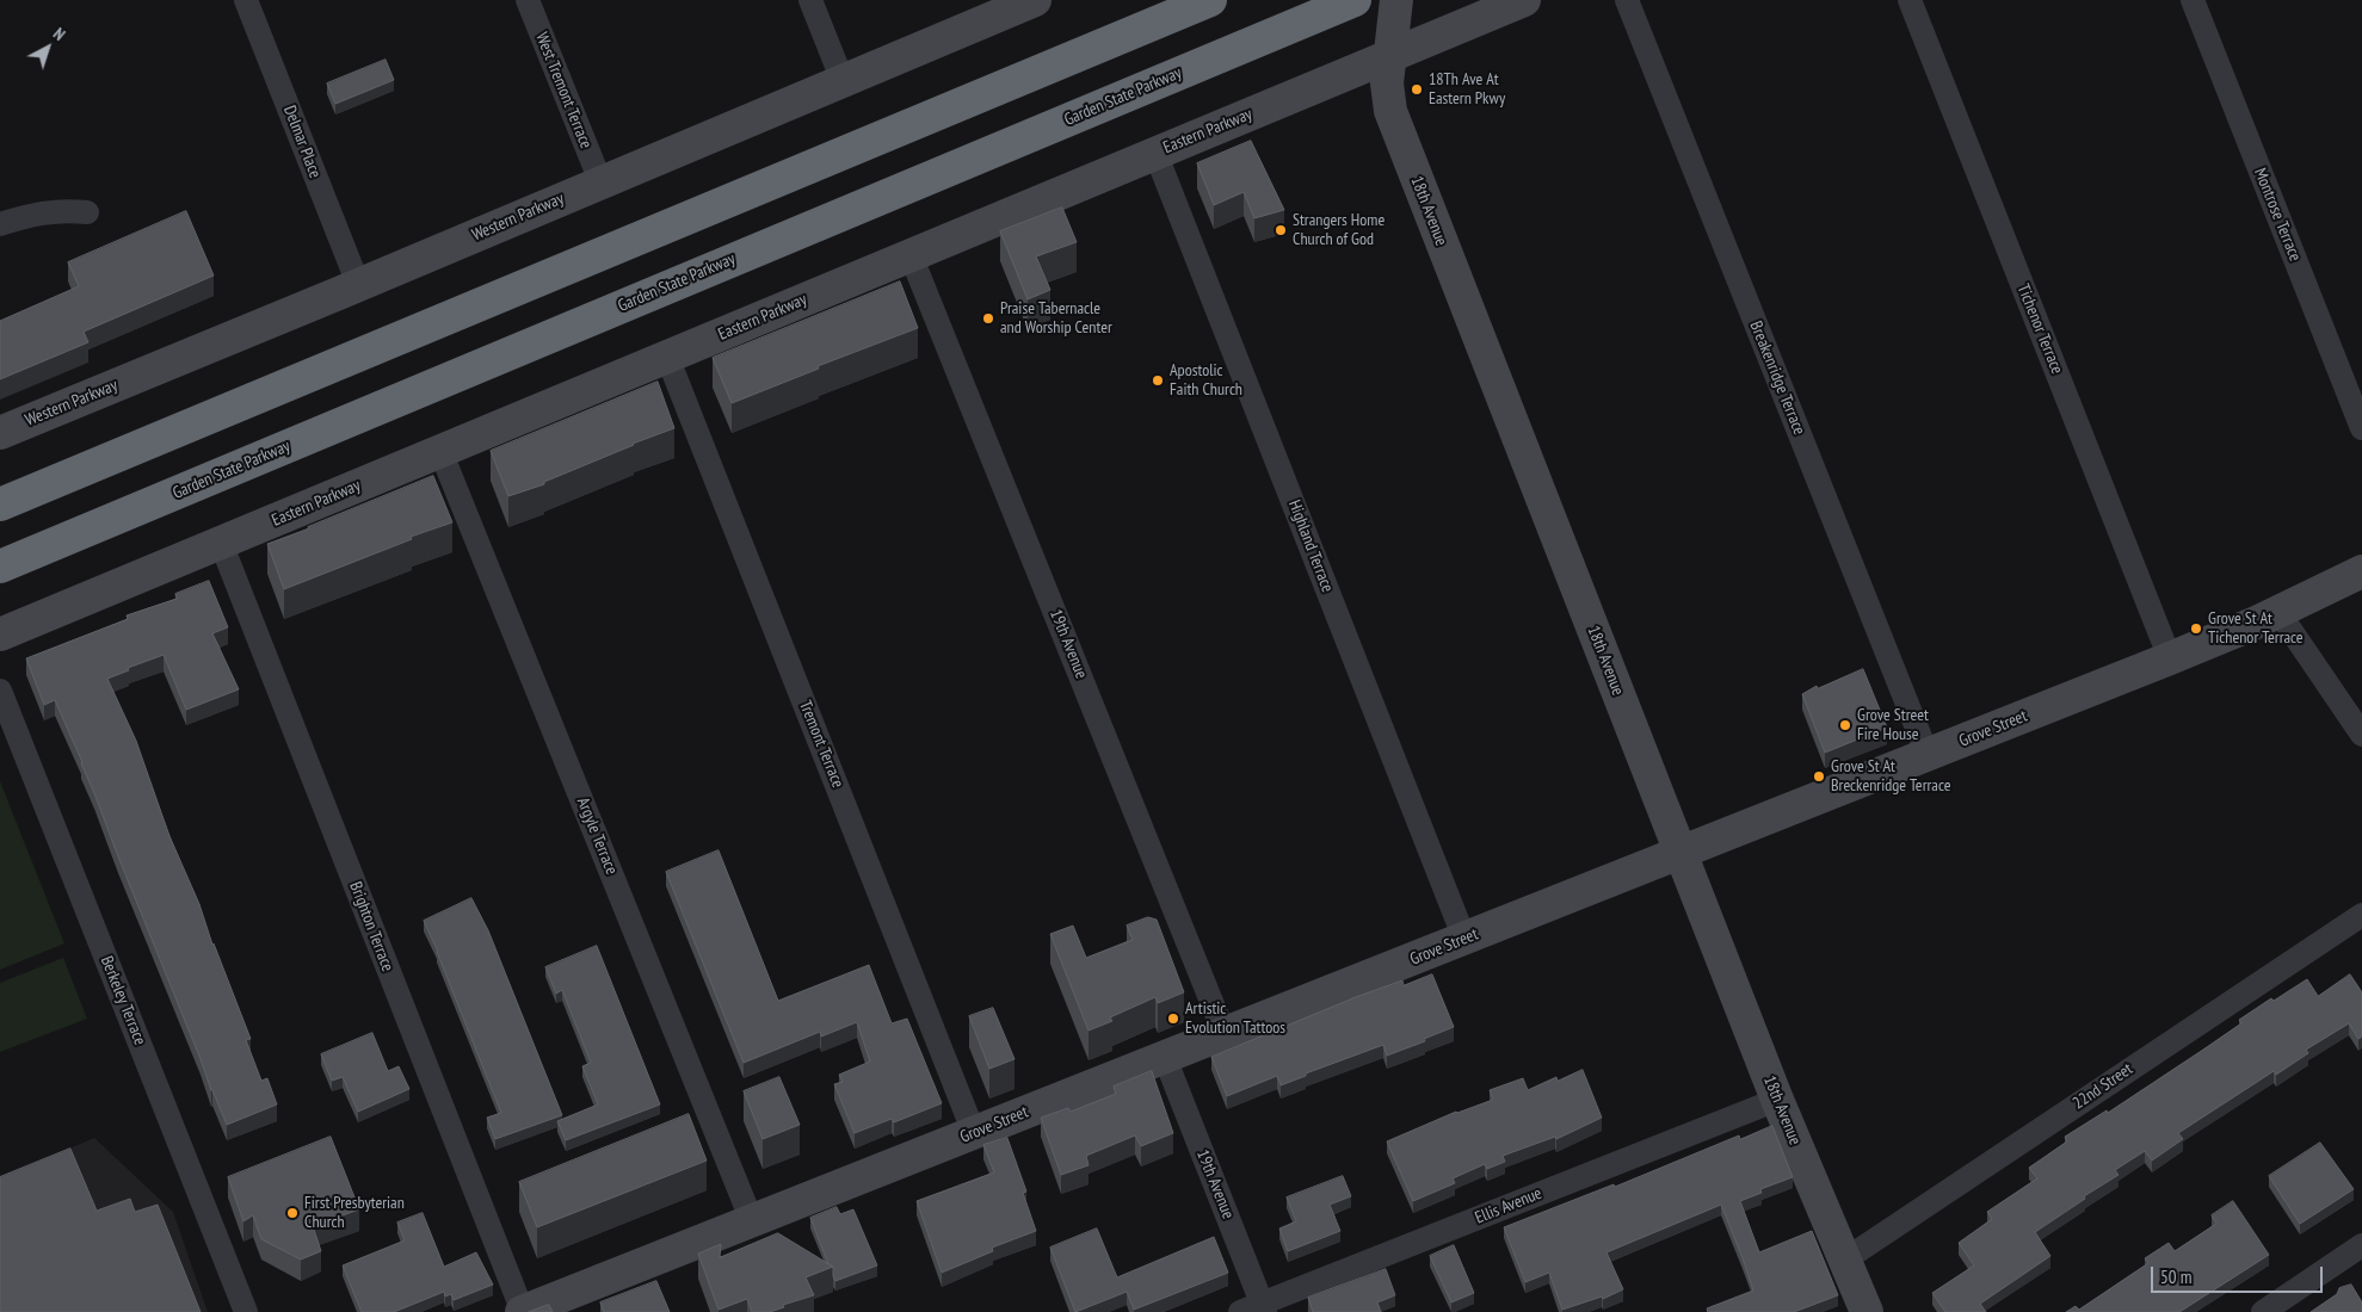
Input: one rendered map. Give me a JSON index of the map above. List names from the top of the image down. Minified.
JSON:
{"streets":{"highway":["Garden State Parkway"],"main road":["Eastern Parkway","18th Avenue","Western Parkway","Grove Street"],"street":["West Tremont Terrace","Delmar Place","Montrose Terrace","Tichenor Terrace","Breakenridge Terrace","Highland Terrace","19th Avenue","Tremont Terrace","Argyle Terrace","Brighton Terrace","Berkeley Terrace","22nd Street","Ellis Avenue"]},"crossings":[["West Tremont Terrace","Western Parkway"],["Eastern Parkway","18th Avenue"],["Eastern Parkway","Highland Terrace"],["Eastern Parkway","19th Avenue"],["Eastern Parkway","Tremont Terrace"],["Eastern Parkway","Argyle Terrace"],["Eastern Parkway","Brighton Terrace"],["Delmar Place","Western Parkway"],["18th Avenue","Grove Street"],["18th Avenue","22nd Street"],["18th Avenue","Ellis Avenue"],["Tichenor Terrace","Grove Street"],["Breakenridge Terrace","Grove Street"],["Highland Terrace","Grove Street"],["19th Avenue","Grove Street"],["19th Avenue","Ellis Avenue"],["Grove Street","Tremont Terrace"],["Grove Street","Argyle Terrace"],["Grove Street","Brighton Terrace"]],"places":["18Th Ave At Eastern Pkwy","Strangers Home Church of God","Praise Tabernacle and Worship Center","Apostolic Faith Church","Grove St At Tichenor Terrace","Grove Street Fire House","Grove St At Breckenridge Terrace","Artistic Evolution Tattoos","First Presbyterian Church"],"scale_bar":"50 m","north":"top right"}
